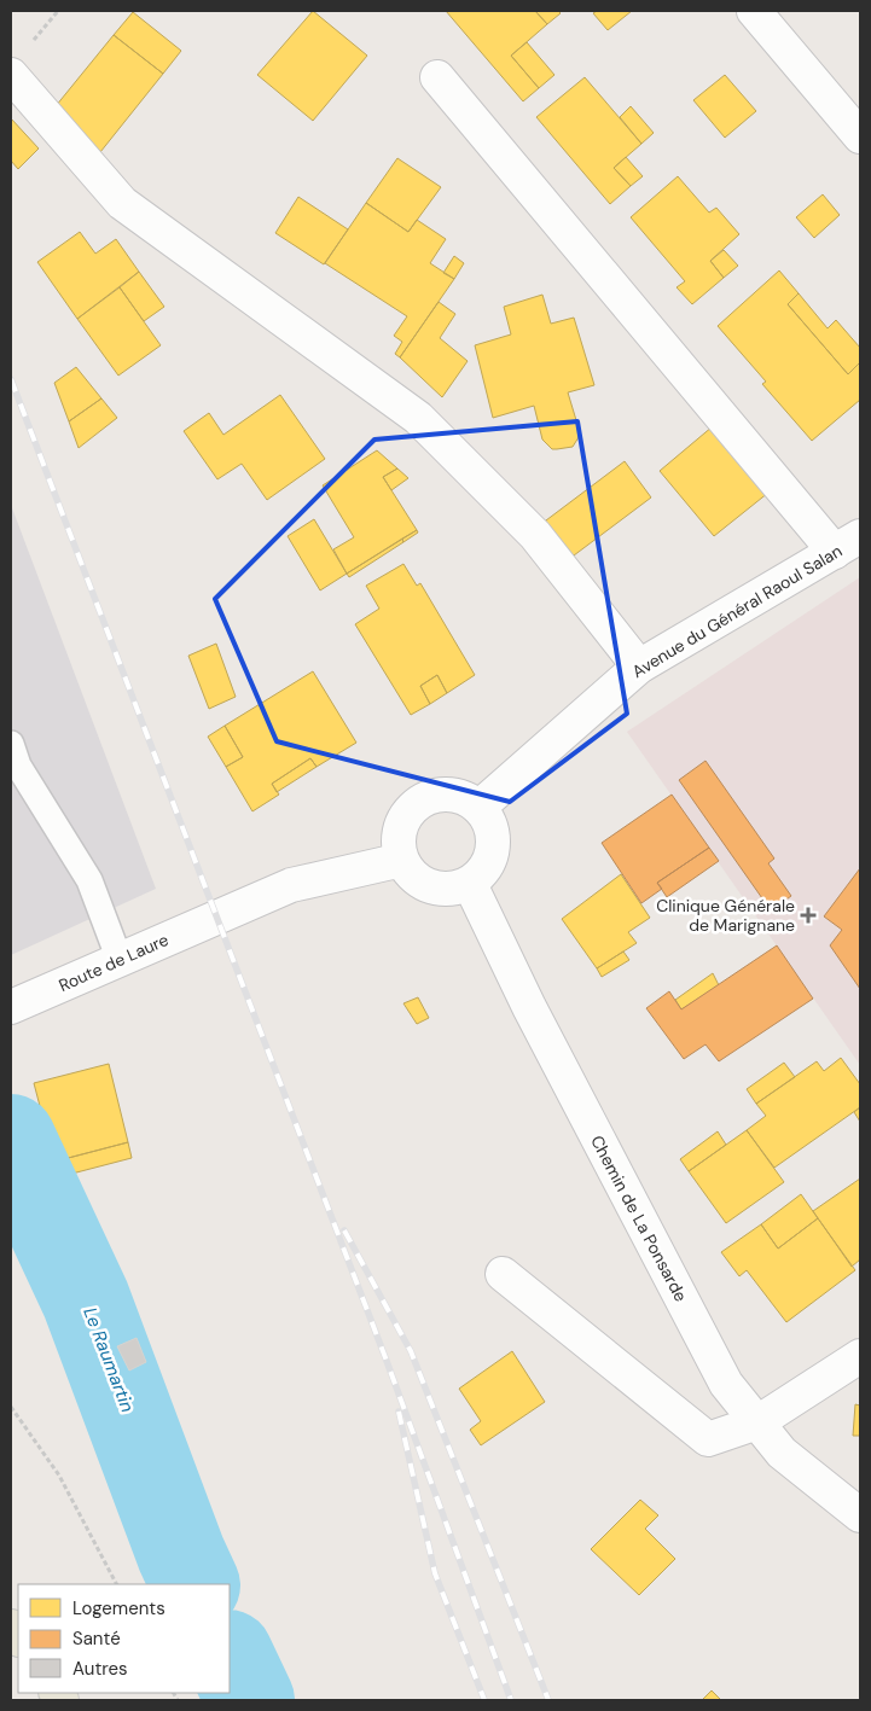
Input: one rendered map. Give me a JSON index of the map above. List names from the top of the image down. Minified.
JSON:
{"streets":{"street":["Avenue du Général Raoul Salan","Route de Laure","Chemin de La Ponsarde"]},"crossings":[["Avenue du Général Raoul Salan","Route de Laure"],["Avenue du Général Raoul Salan","Chemin de La Ponsarde"],["Route de Laure","Chemin de La Ponsarde"]],"water":["Le Raumartin"],"places":{"health":["Clinique Générale de Marignane"]},"legend":["Logements","Santé","Autres"]}
